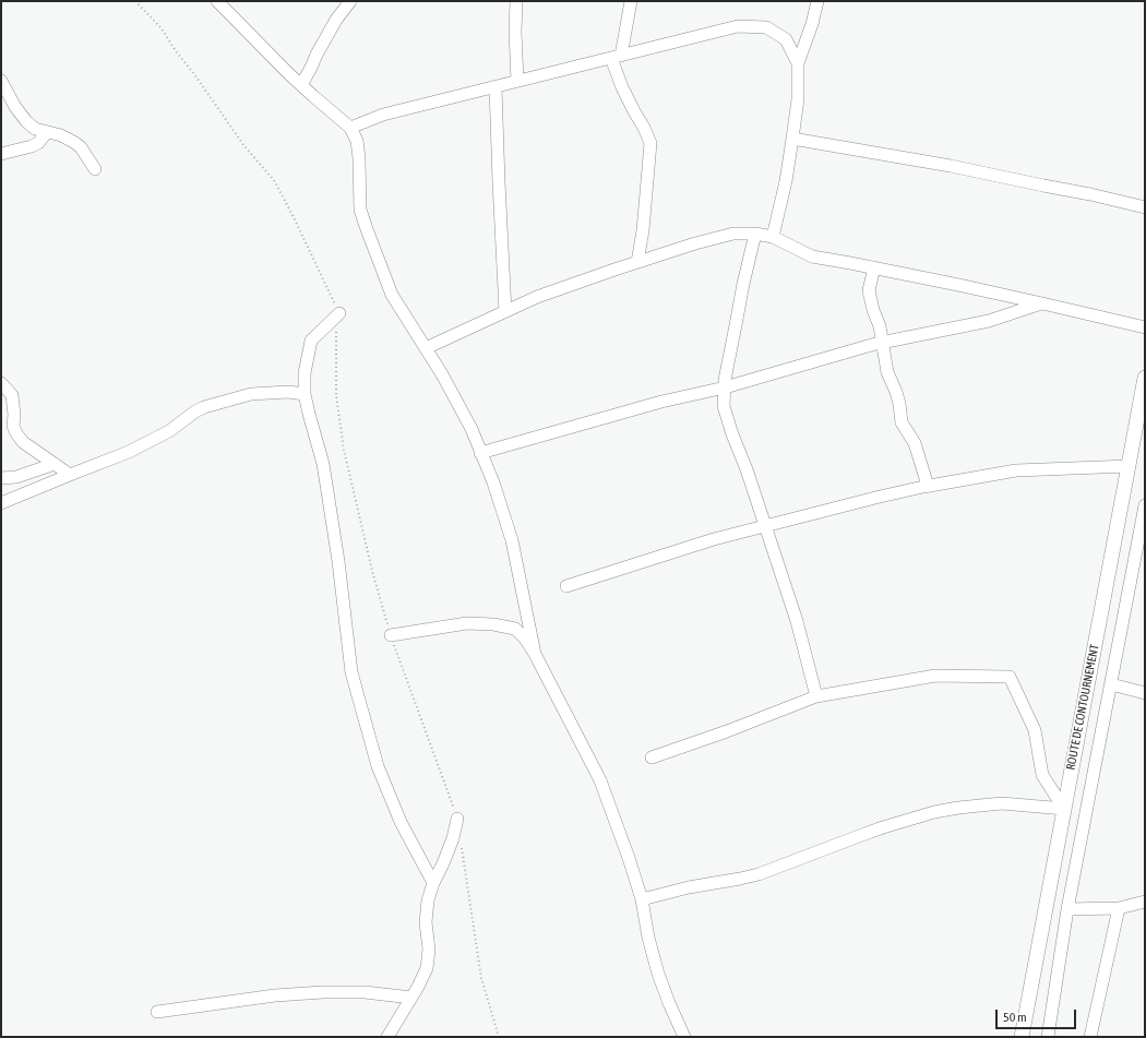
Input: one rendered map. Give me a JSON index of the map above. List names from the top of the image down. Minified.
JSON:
{"streets":{"street":["ROUTE DE CONTOURNEMENT"]},"scale_bar":"50 m"}
